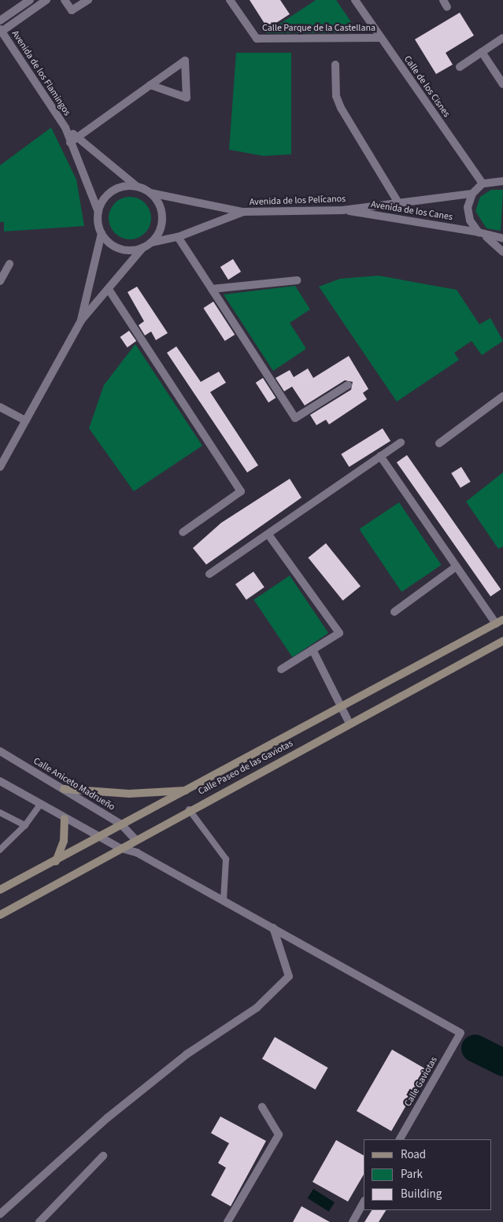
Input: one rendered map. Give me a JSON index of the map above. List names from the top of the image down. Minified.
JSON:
{"streets":{"main road":["Calle Paseo de las Gaviotas"],"street":["Calle Parque de la Castellana","Avenida de los Flamingos","Calle de los Cisnes","Avenida de los Pelícanos","Avenida de los Canes","Calle Aniceto Madrueño","Calle Gaviotas"]},"crossings":[["Calle Parque de la Castellana","Calle de los Cisnes"],["Avenida de los Flamingos","Avenida de los Pelícanos"],["Avenida de los Pelícanos","Avenida de los Canes"],["Calle Paseo de las Gaviotas","Calle Aniceto Madrueño"]],"legend":["Road","Park","Building"]}
